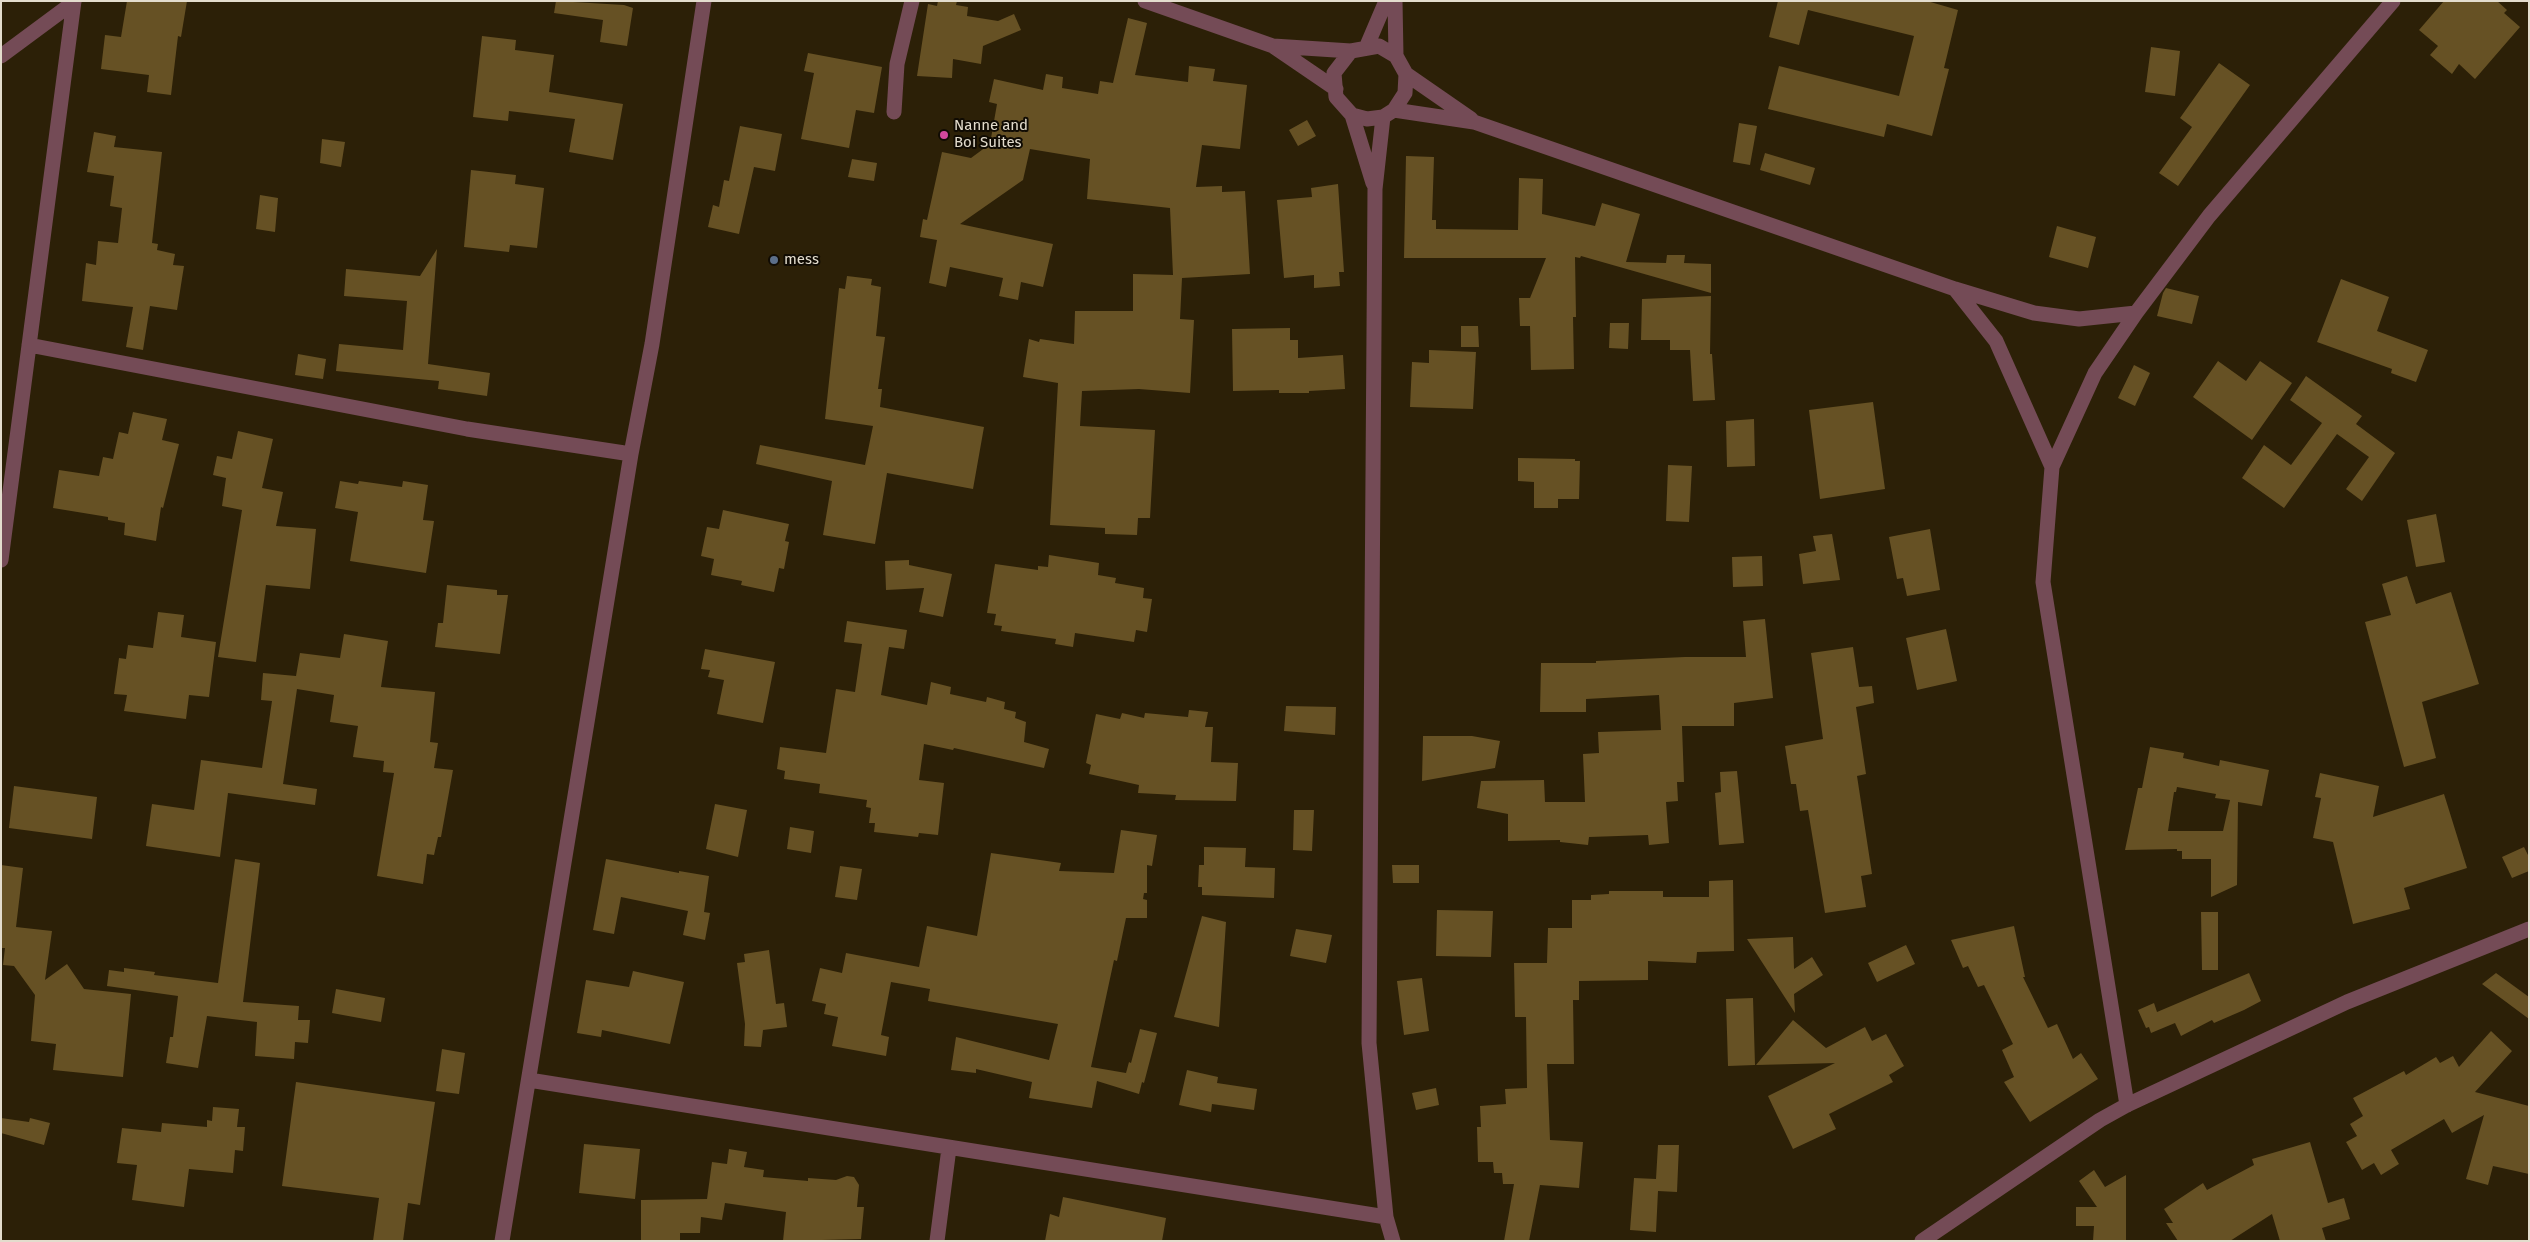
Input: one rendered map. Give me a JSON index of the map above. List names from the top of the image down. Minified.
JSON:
{"places":["Nanne and Boi Suites","mess"]}
